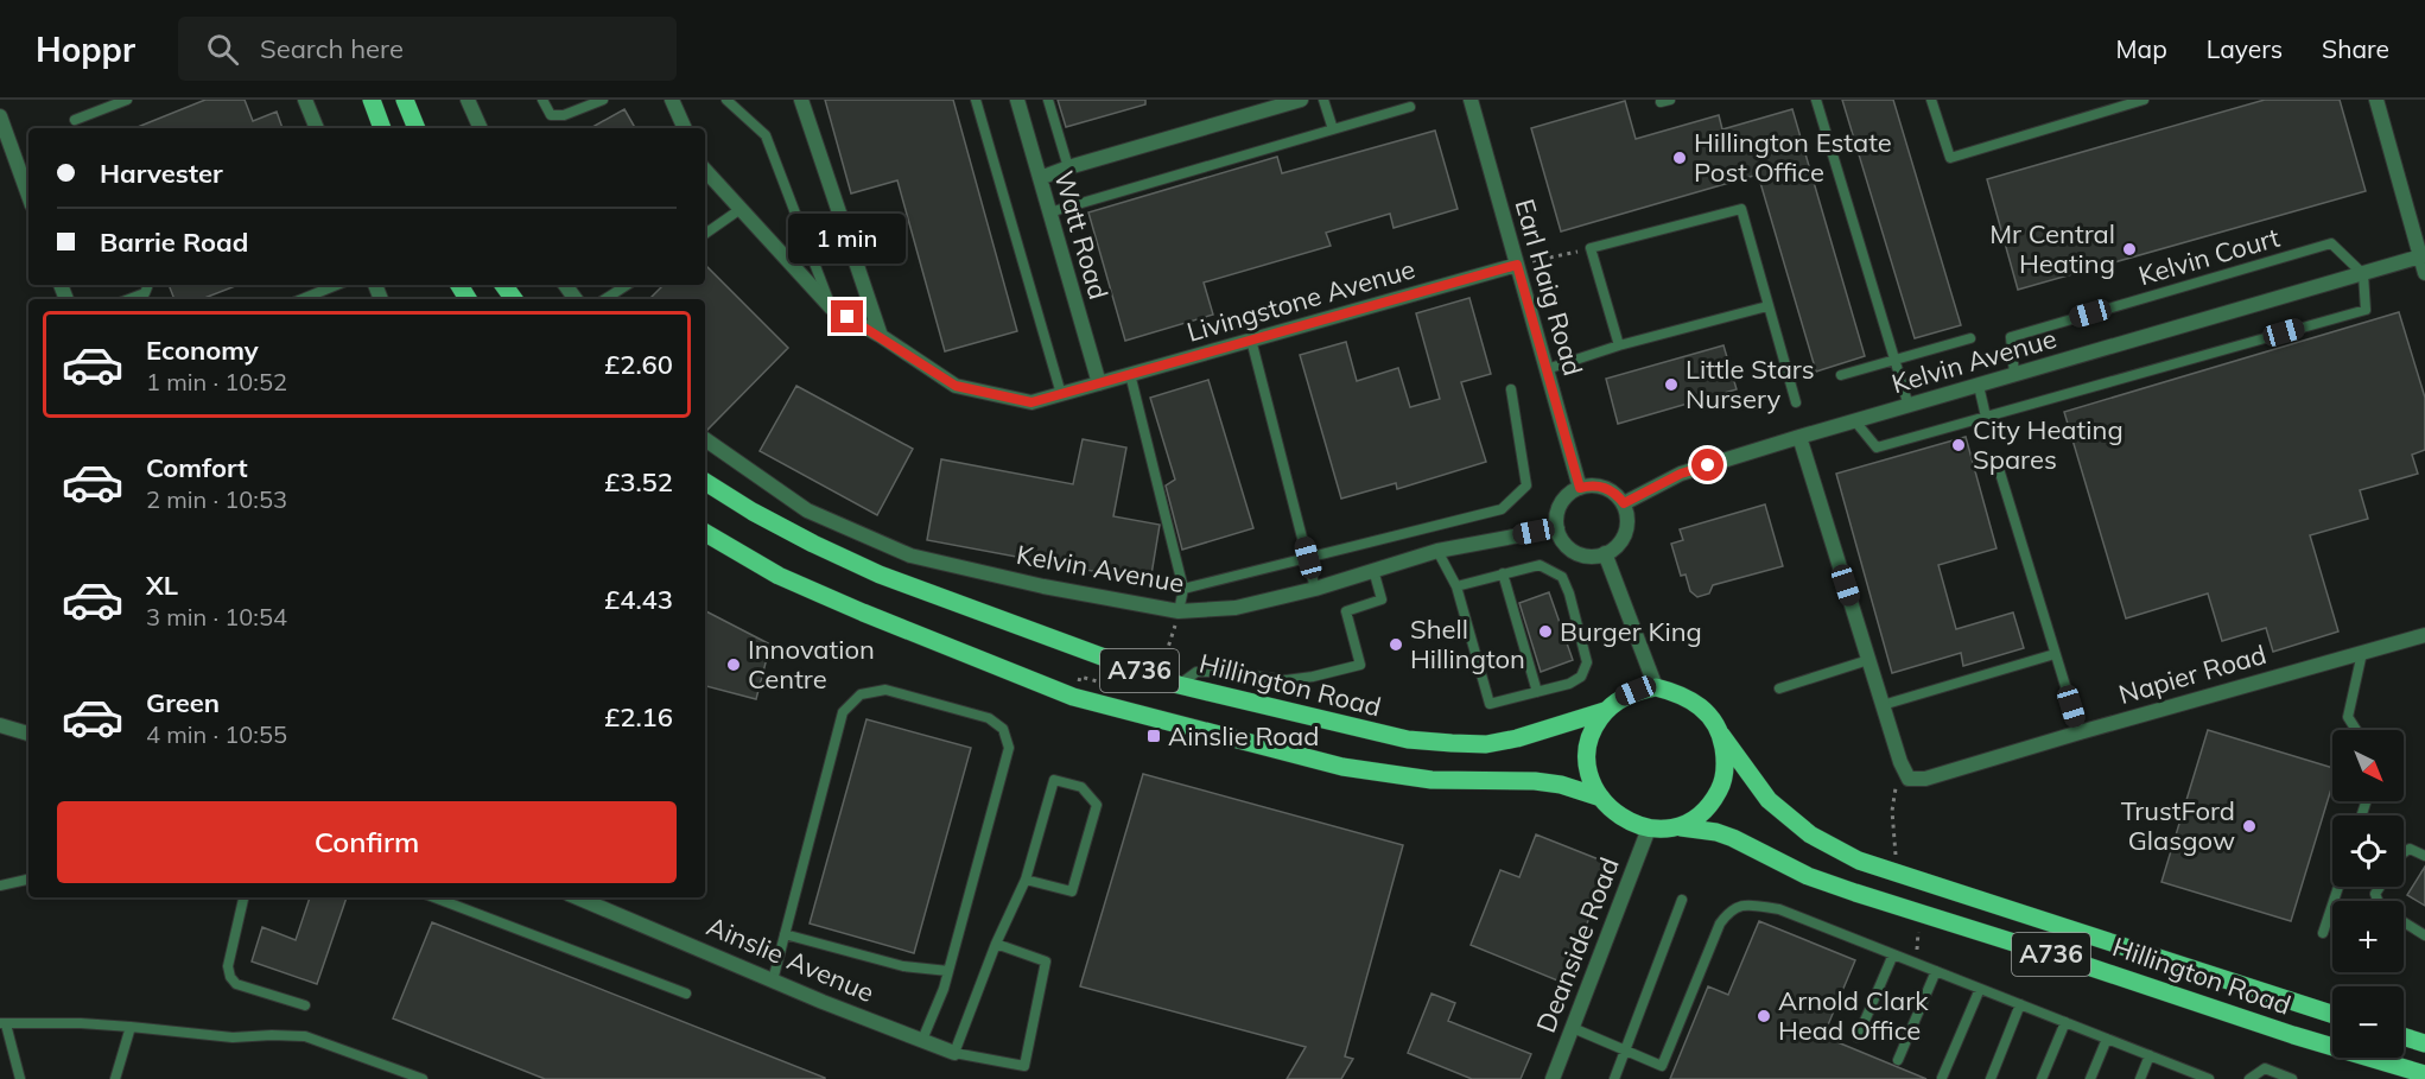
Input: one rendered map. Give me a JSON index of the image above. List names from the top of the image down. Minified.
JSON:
{"streets":{"main road":["A736","Hillington Road"],"street":["Watt Road","Earl Haig Road","Livingstone Avenue","Kelvin Avenue","Napier Road","Deanside Road","Ainslie Avenue"],"lane":["Kelvin Court"]},"crossings":[["Watt Road","Livingstone Avenue"],["Kelvin Court","Kelvin Avenue"],["Earl Haig Road","Livingstone Avenue"],["Earl Haig Road","Kelvin Avenue"],["A736","Hillington Road"],["A736","Deanside Road"],["Hillington Road","Deanside Road"]],"places":{"other":["Hillington Estate Post Office","Mr Central Heating","Little Stars Nursery","City Heating Spares","Burger King","Shell Hillington","Innovation Centre","TrustFord Glasgow","Arnold Clark Head Office"],"transit":["Ainslie Road"]},"north":"bottom right","page":{"header":"Hoppr","search":"Search here","nav":["Map","Layers","Share"],"banner":["Harvester","Barrie Road"],"bubble":"1 min","list":[{"name":"Economy","note":"1 min · 10:52","value":"£2.60"},{"name":"Comfort","note":"2 min · 10:53","value":"£3.52"},{"name":"XL","note":"3 min · 10:54","value":"£4.43"},{"name":"Green","note":"4 min · 10:55","value":"£2.16"}],"map_buttons":["+","−"],"buttons":"Confirm"}}
